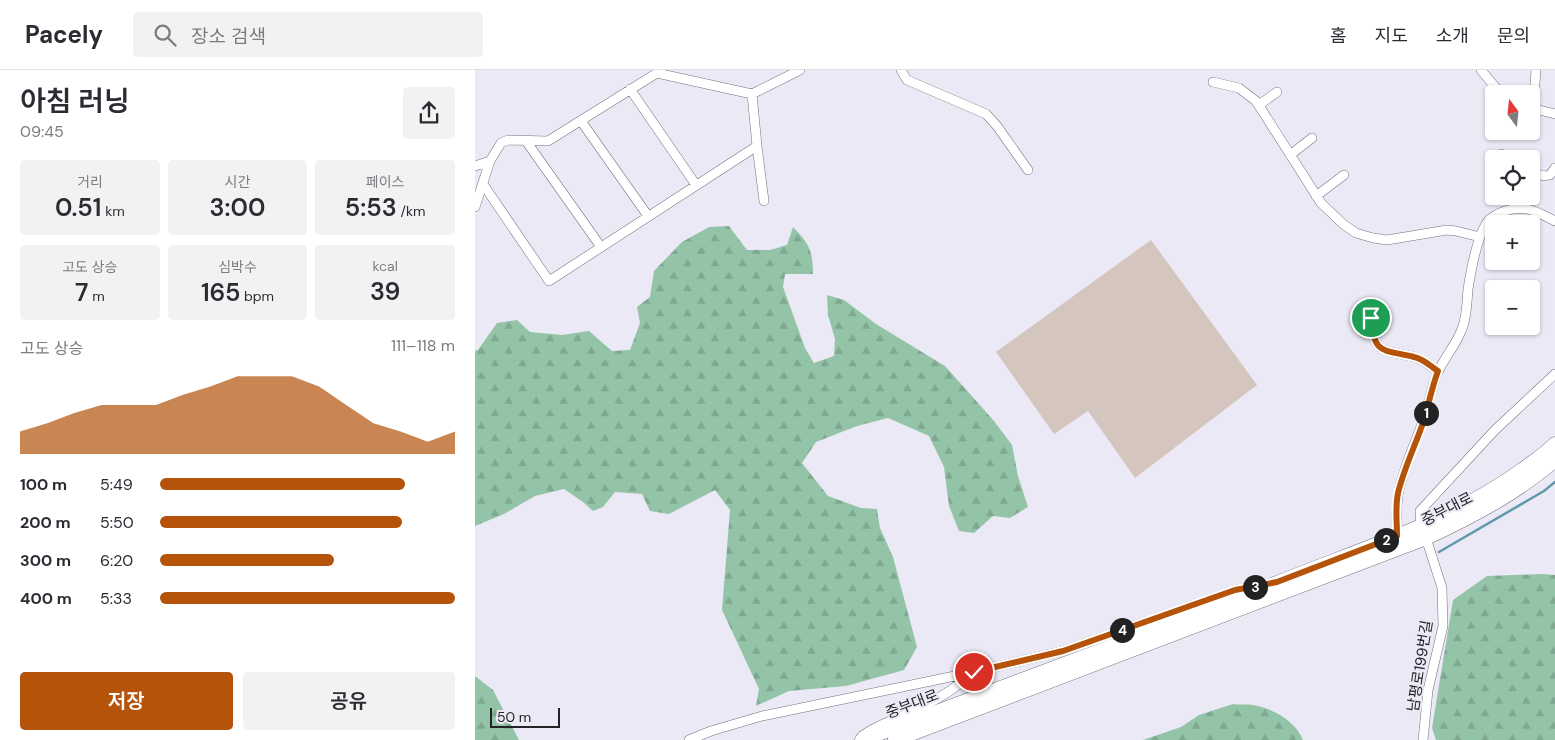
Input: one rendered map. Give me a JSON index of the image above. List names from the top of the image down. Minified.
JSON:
{"streets":{"main road":["중부대로"],"street":["남평로199번길"]},"crossings":[["중부대로","남평로199번길"]],"scale_bar":"50 m","north":"top","page":{"header":"Pacely","search":"장소 검색","nav":["홈","지도","소개","문의"],"heading":["아침 러닝","09:45"],"map_buttons":["+","−"],"stats":[["거리","0.51 km"],["시간","3:00"],["페이스","5:53 /km"],["고도 상승","7 m"],["심박수","165 bpm"],["kcal","39"]],"chart":["고도 상승","111–118 m"],"pins":["1","2","3","4"],"list":[{"name":"100 m","note":"5:49"},{"name":"200 m","note":"5:50"},{"name":"300 m","note":"6:20"},{"name":"400 m","note":"5:33"}],"buttons":["저장","공유"],"scale":"50 m"}}
